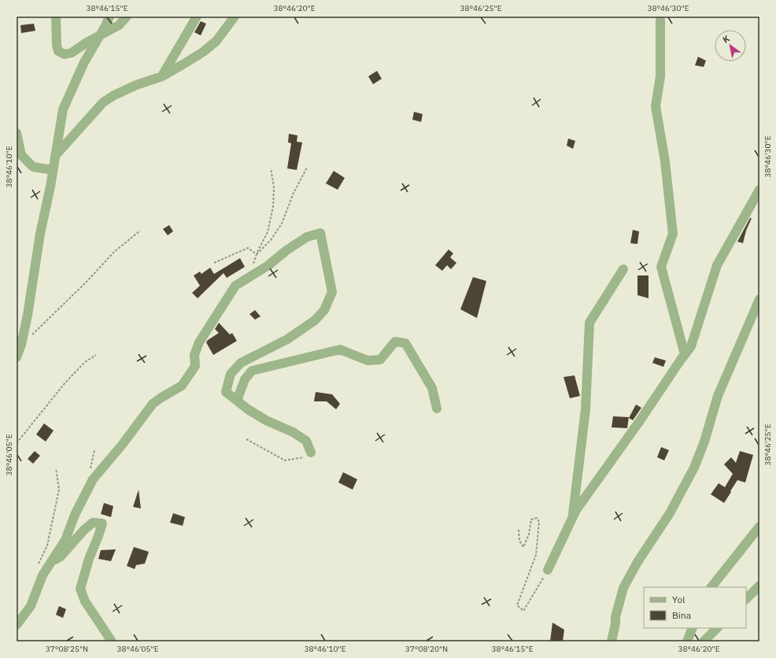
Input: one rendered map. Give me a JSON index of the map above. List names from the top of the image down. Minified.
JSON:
{"legend":["Yol","Bina"],"north":"top left","coordinates":["38°46'15\"E","38°46'20\"E","38°46'25\"E","38°46'30\"E","38°46'10\"E","38°46'05\"E","37°08'25\"N","37°08'20\"N"]}
